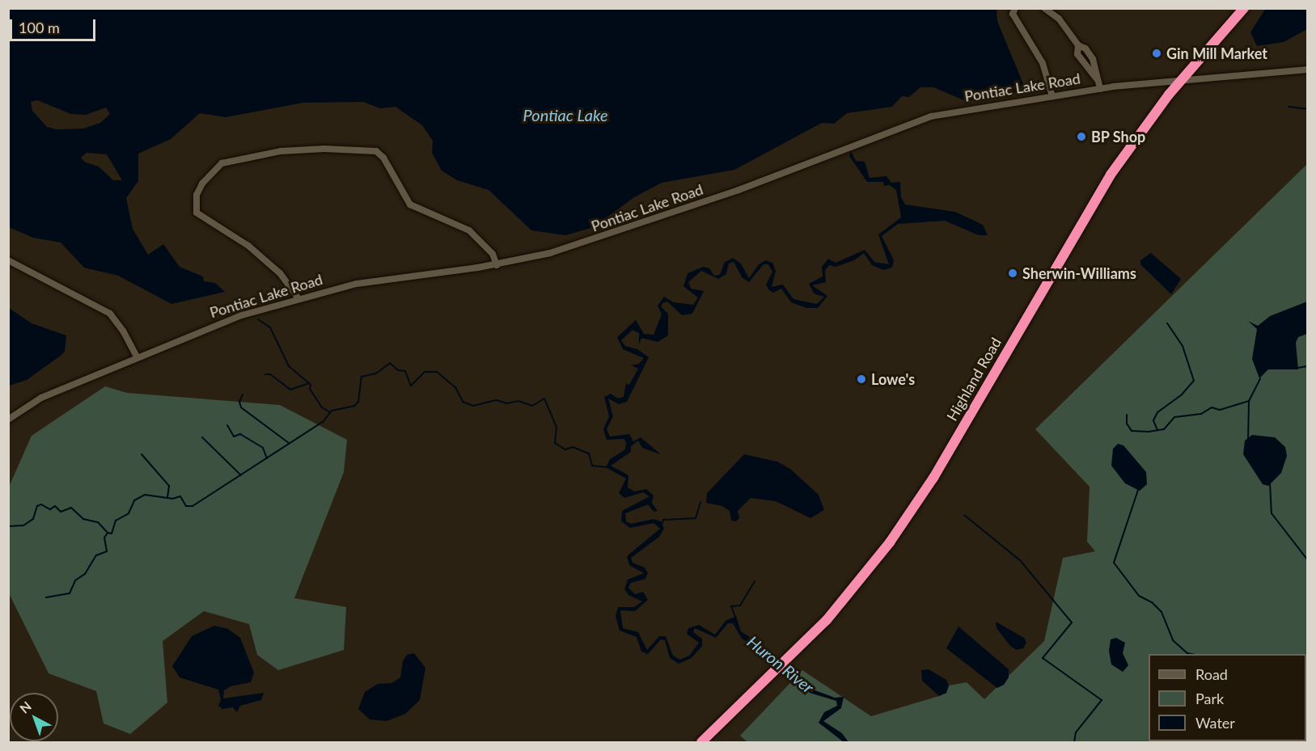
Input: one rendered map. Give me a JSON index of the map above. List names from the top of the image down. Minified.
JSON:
{"streets":{"highway":["Highland Road"],"street":["Pontiac Lake Road"]},"crossings":[["Pontiac Lake Road","Highland Road"]],"water":["Pontiac Lake","Huron River"],"places":["Gin Mill Market","BP Shop","Sherwin-Williams","Lowe's"],"legend":["Road","Park","Water"],"scale_bar":"100 m","north":"top left"}
